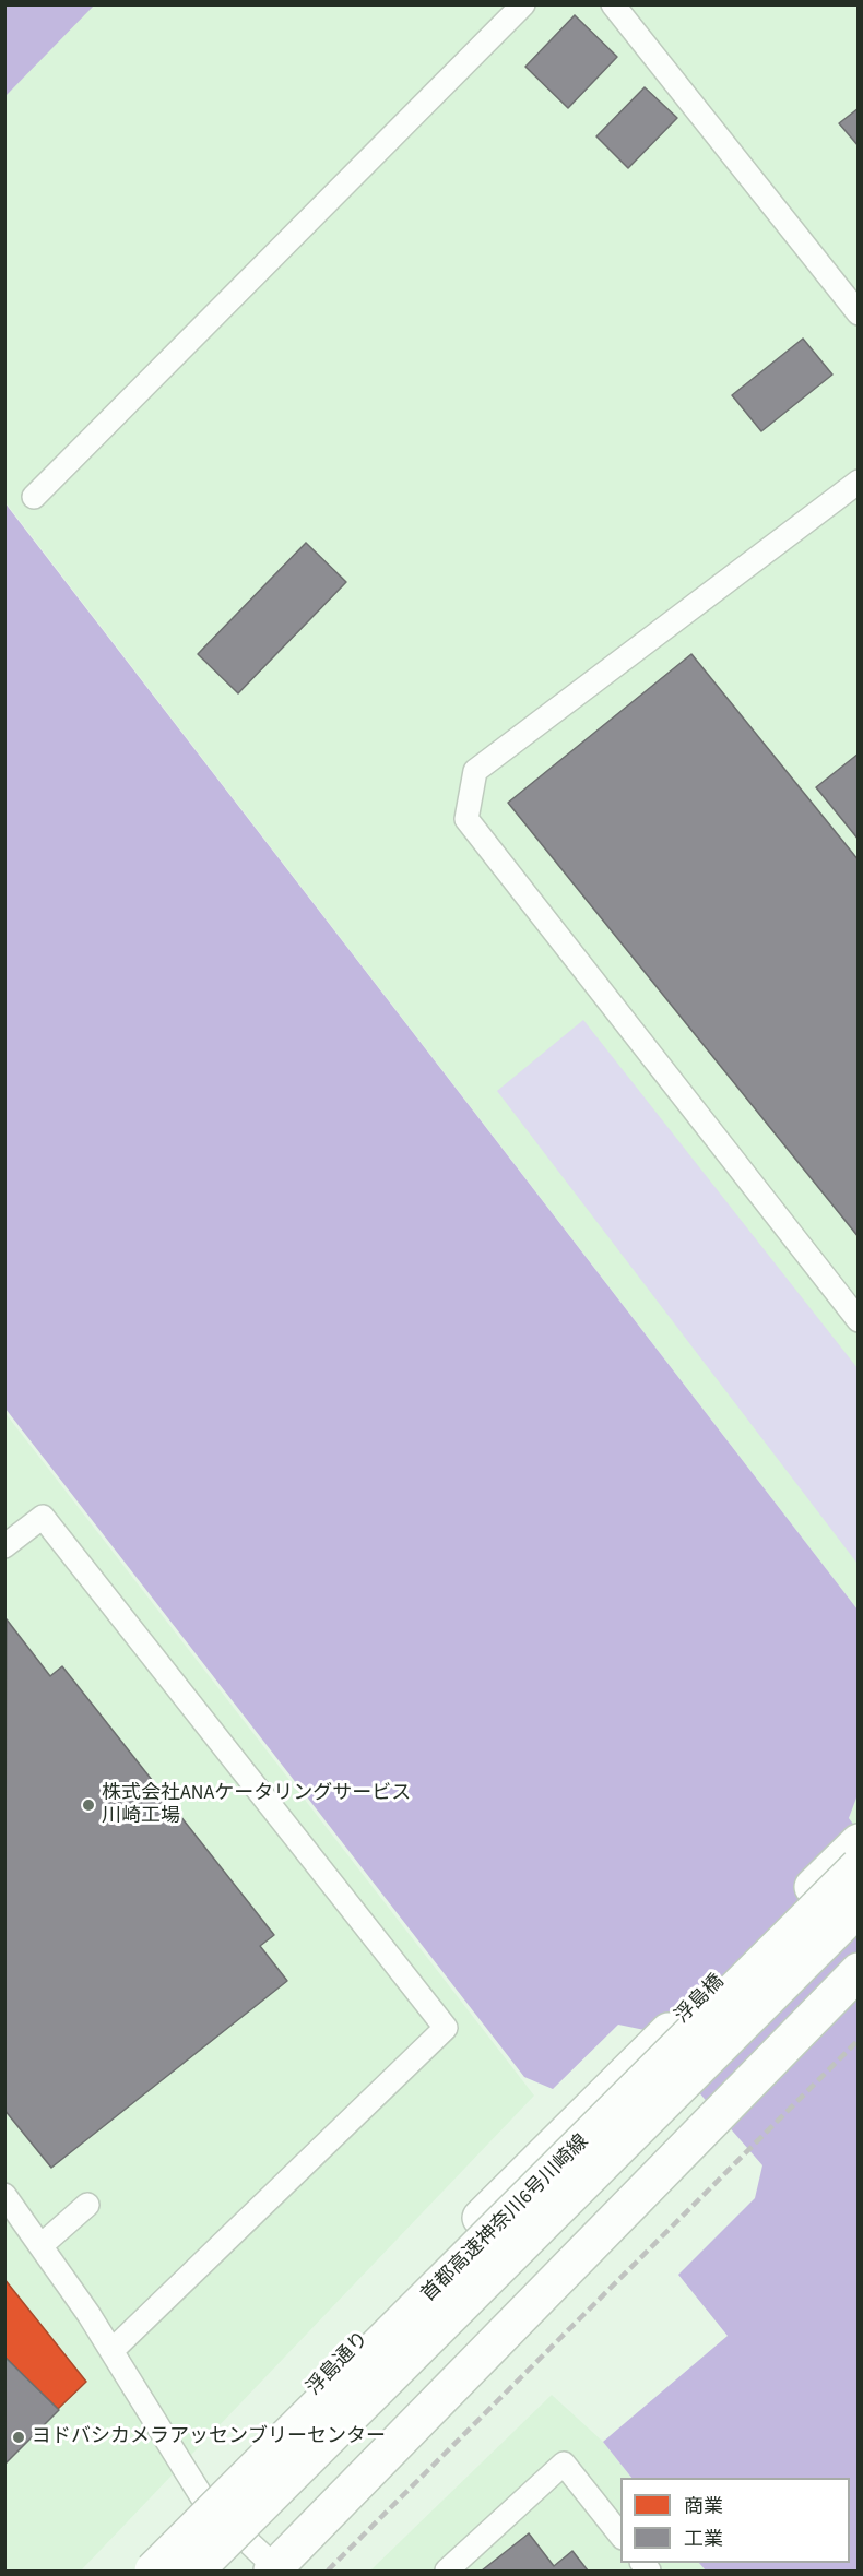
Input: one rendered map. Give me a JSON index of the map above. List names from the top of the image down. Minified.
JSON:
{"streets":{"highway":["浮島橋","首都高速神奈川6号川崎線","浮島通り"]},"crossings":[["浮島橋","浮島通り"]],"places":["株式会社ANAケータリングサービス 川崎工場","ヨドバシカメラアッセンブリーセンター"],"legend":["商業","工業"]}
